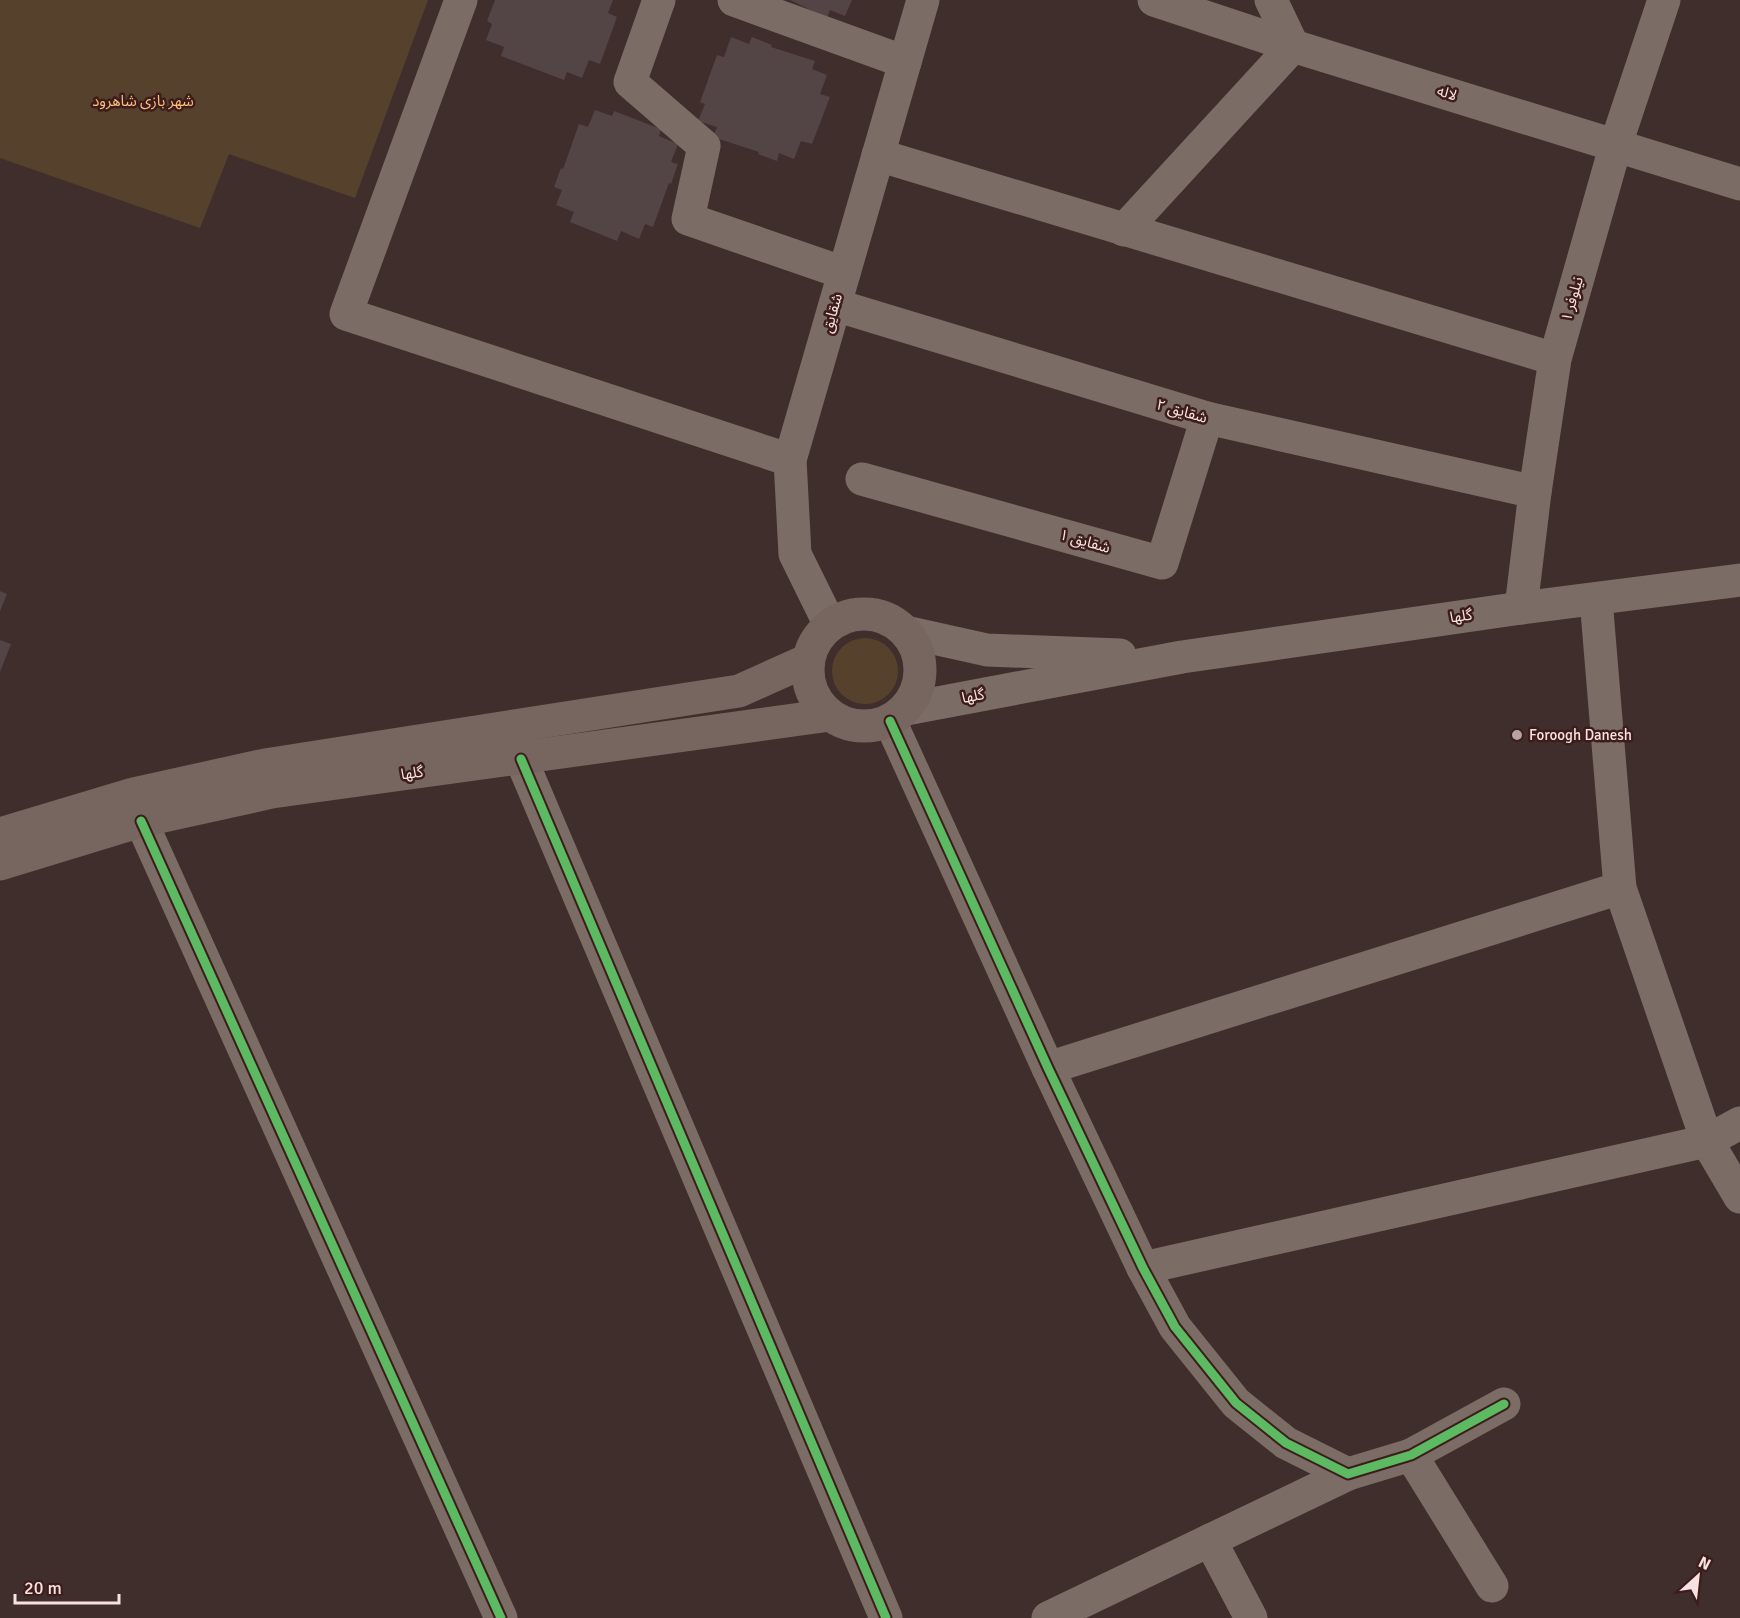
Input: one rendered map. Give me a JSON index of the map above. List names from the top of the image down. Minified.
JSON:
{"streets":{"street":["لاله","نیلوفر ۱","شقایق","شقایق ۲","شقایق ۱","گلها"]},"crossings":[["لاله","نیلوفر ۱"],["نیلوفر ۱","شقایق ۲"],["نیلوفر ۱","گلها"],["شقایق","شقایق ۲"],["شقایق","گلها"],["شقایق ۲","شقایق ۱"]],"parks":["شهر بازی شاهرود"],"places":["Foroogh Danesh"],"scale_bar":"20 m","north":"top right"}
